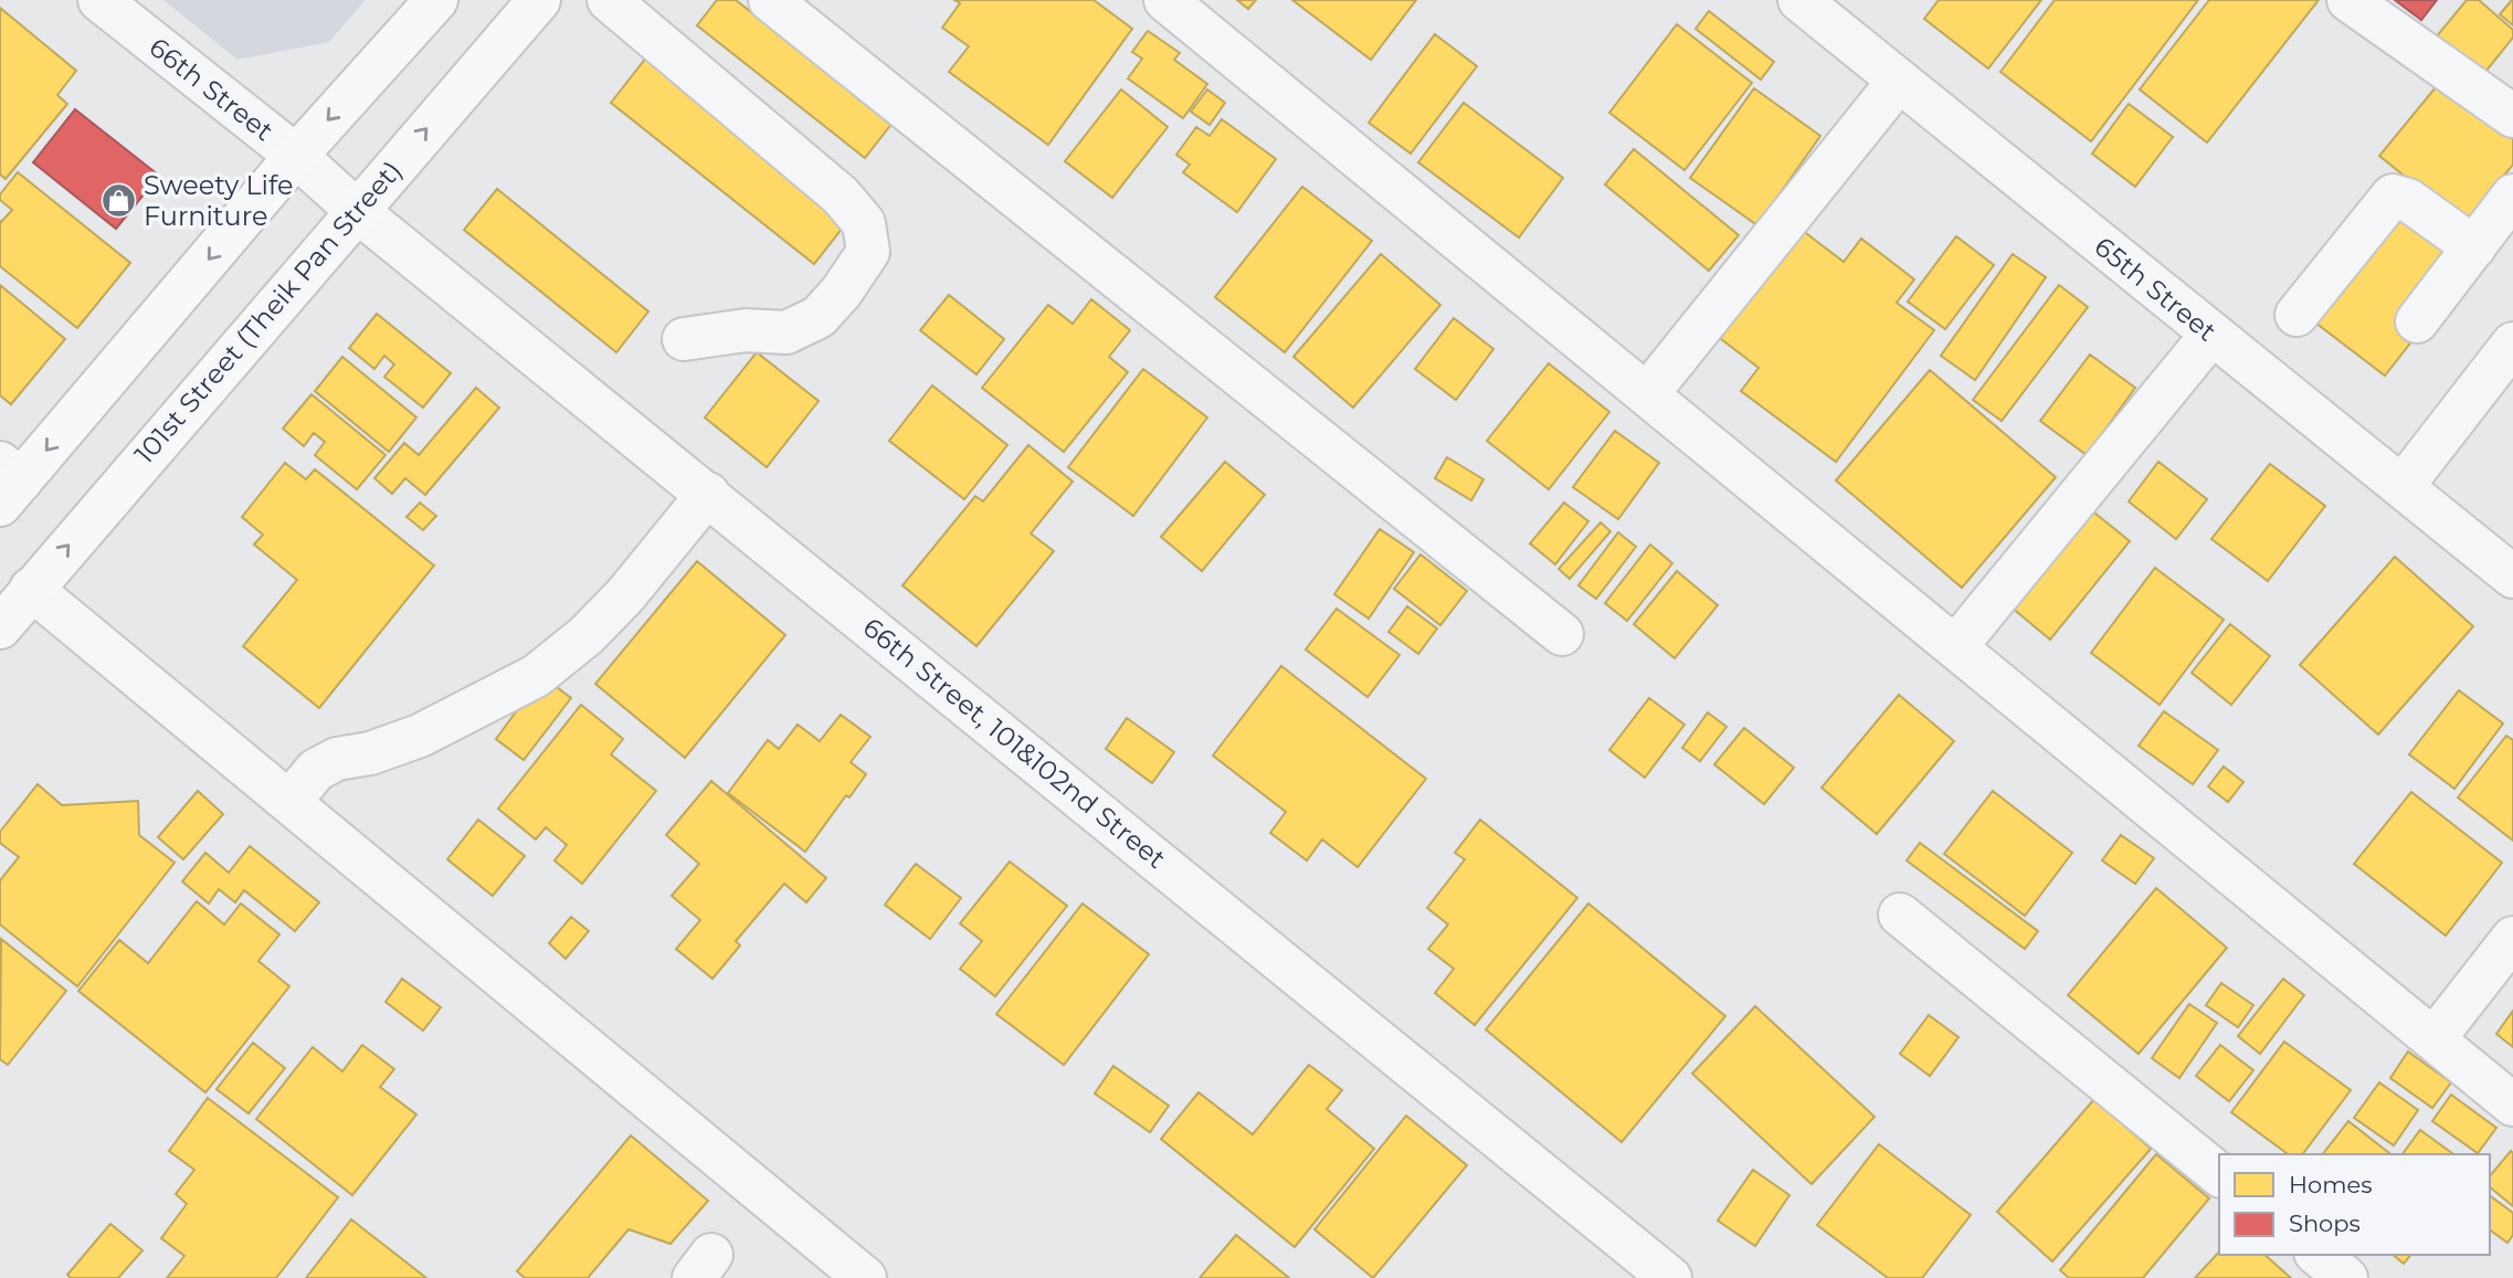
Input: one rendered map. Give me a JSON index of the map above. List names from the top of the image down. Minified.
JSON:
{"streets":{"main road":["101st Street (Theik Pan Street)"],"street":["66th Street","65th Street","66th Street, 101&102nd Street"]},"crossings":[["66th Street","101st Street (Theik Pan Street)"],["66th Street","66th Street, 101&102nd Street"],["101st Street (Theik Pan Street)","66th Street, 101&102nd Street"]],"places":{"shop":["Sweety Life Furniture"]},"legend":["Homes","Shops"]}
